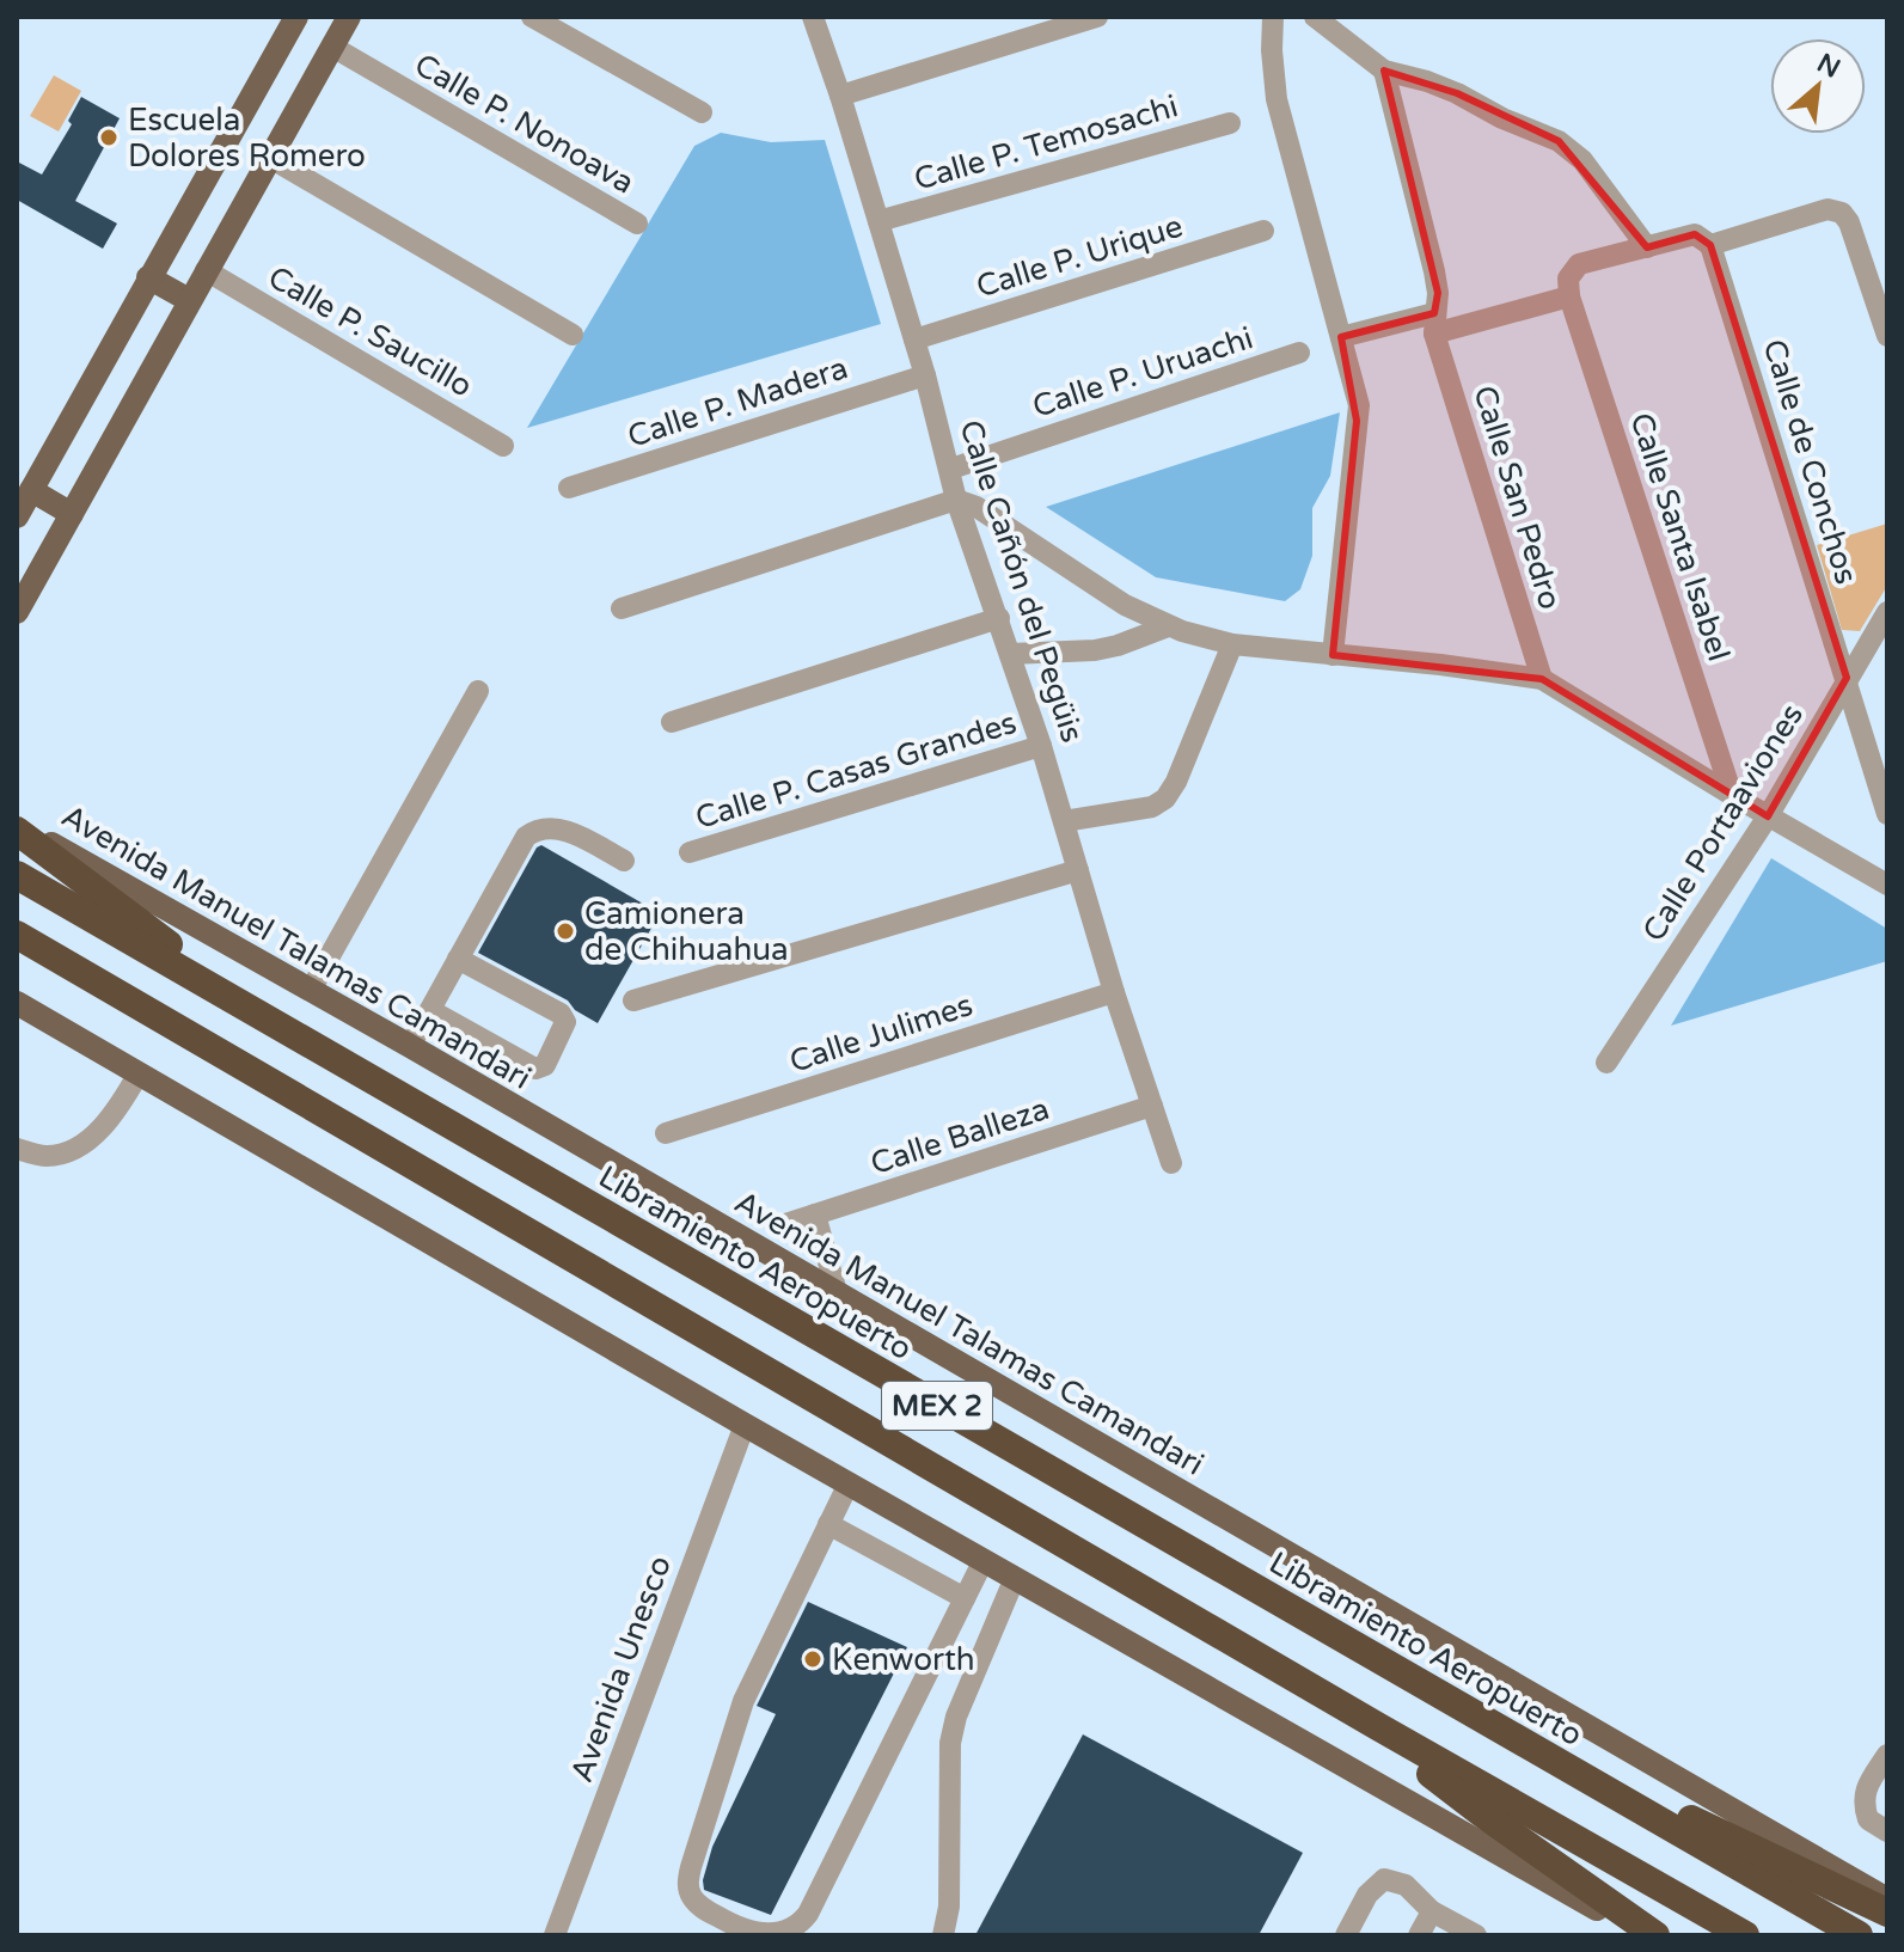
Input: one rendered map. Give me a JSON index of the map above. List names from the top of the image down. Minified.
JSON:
{"streets":{"highway":["Libramiento Aeropuerto","MEX 2"],"main road":["Avenida Manuel Talamas Camandari"],"street":["Calle P. Nonoava","Calle P. Temosachi","Calle P. Urique","Calle P. Saucillo","Calle P. Uruachi","Calle P. Madera","Calle de Conchos","Calle San Pedro","Calle Santa Isabel","Calle Cañón del Pegüis","Calle P. Casas Grandes","Calle Portaaviones","Calle Julimes","Calle Balleza","Avenida Unesco"]},"crossings":[["Calle P. Temosachi","Calle Cañón del Pegüis"],["Calle P. Urique","Calle Cañón del Pegüis"],["Calle P. Uruachi","Calle Cañón del Pegüis"],["Calle P. Madera","Calle Cañón del Pegüis"],["Calle de Conchos","Calle Portaaviones"],["Calle Cañón del Pegüis","Calle P. Casas Grandes"],["Calle Cañón del Pegüis","Calle Julimes"],["Calle Cañón del Pegüis","Calle Balleza"]],"places":["Escuela Dolores Romero","Camionera de Chihuahua","Kenworth"],"north":"top right"}
